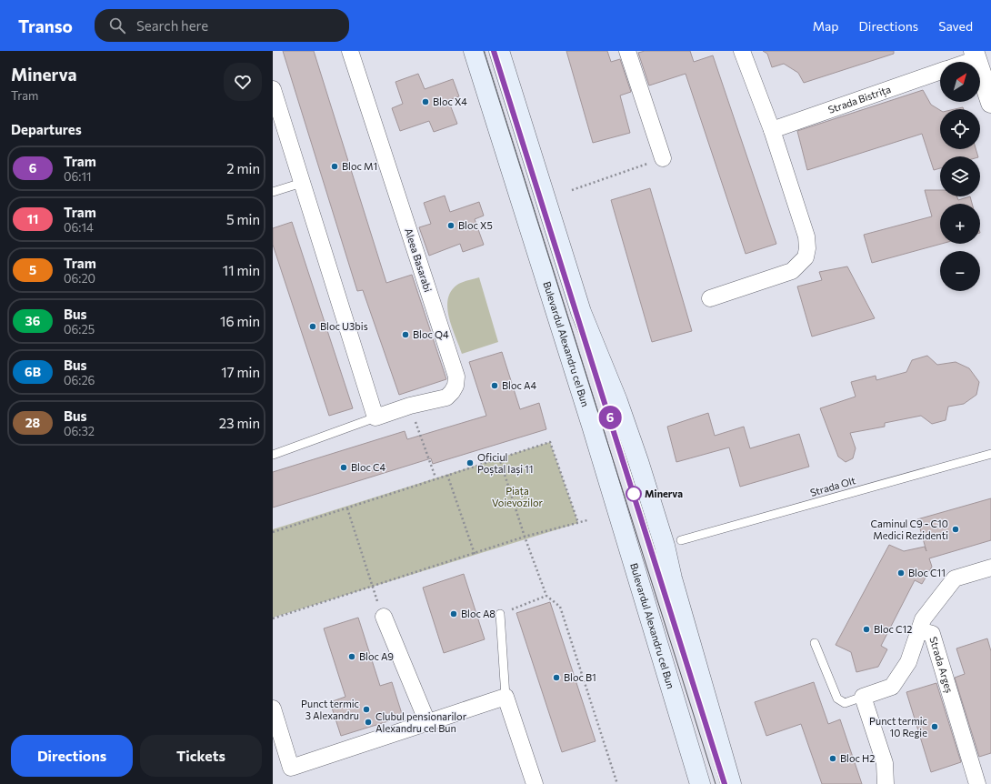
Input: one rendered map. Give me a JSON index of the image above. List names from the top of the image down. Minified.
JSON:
{"streets":{"main road":["Bulevardul Alexandru cel Bun"],"street":["Strada Bistrița","Aleea Basarabi","Strada Argeș"],"lane":["Strada Olt"]},"parks":["Piața Voievozilor"],"places":["Bloc X4","Bloc M1","Bloc X5","Bloc U3bis","Bloc Q4","Bloc A4","Oficiul Poștal Iași 11","Bloc C4","Minerva","Caminul C9 - C10 Medici Rezidenti","Bloc C11","Bloc A8","Bloc C12","Bloc A9","Bloc B1","Punct termic 3 Alexandru","Clubul pensionarilor Alexandru cel Bun","Punct termic 10 Regie","Bloc H2"],"lines":["tram line 6"],"north":"top right","page":{"header":"Transo","search":"Search here","nav":["Map","Directions","Saved"],"heading":[["Minerva","Tram"],"Departures"],"on_map":"6","map_buttons":["+","−"],"list":[{"mark":"6","name":"Tram","note":"06:11","value":"2 min"},{"mark":"11","name":"Tram","note":"06:14","value":"5 min"},{"mark":"5","name":"Tram","note":"06:20","value":"11 min"},{"mark":"36","name":"Bus","note":"06:25","value":"16 min"},{"mark":"6B","name":"Bus","note":"06:26","value":"17 min"},{"mark":"28","name":"Bus","note":"06:32","value":"23 min"}],"buttons":["Directions","Tickets"]}}
